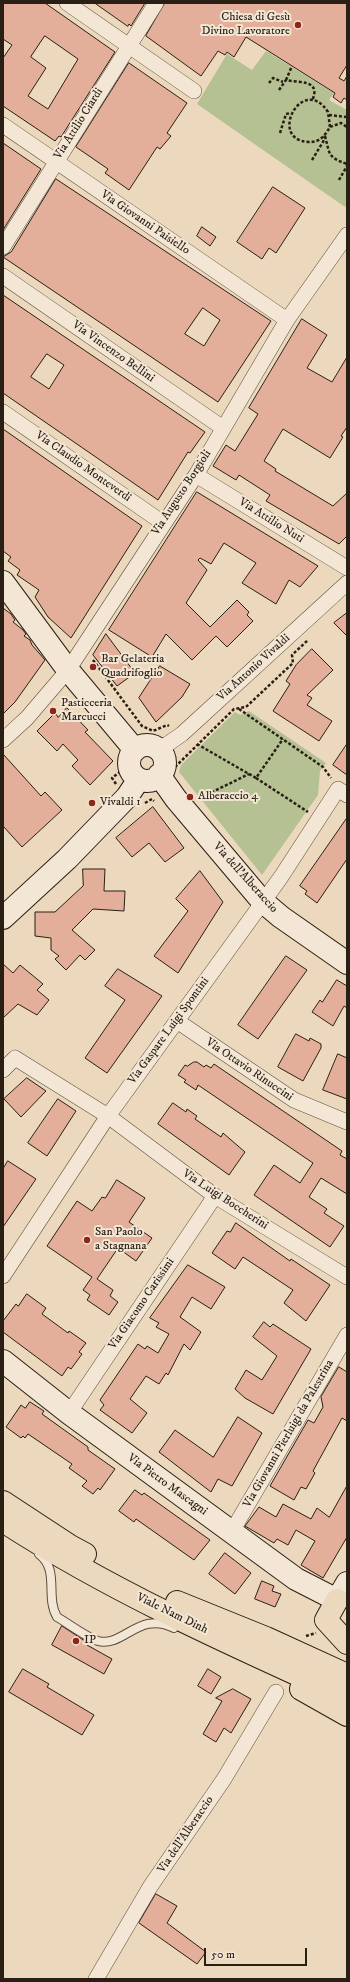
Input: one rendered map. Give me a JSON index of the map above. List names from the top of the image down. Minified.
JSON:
{"streets":{"main road":["Viale Nam Dinh"],"street":["Via Attilio Ciardi","Via Giovanni Paisiello","Via Vincenzo Bellini","Via Claudio Monteverdi","Via Augusto Borgioli","Via Attilio Nuti","Via Antonio Vivaldi","Via dell'Alberaccio","Via Gaspare Luigi Spontini","Via Ottavio Rinuccini","Via Luigi Boccherini","Via Giacomo Carissimi","Via Giovanni Pierluigi da Palestrina","Via Pietro Mascagni"]},"crossings":[["Via Attilio Ciardi","Via Giovanni Paisiello"],["Via Giovanni Paisiello","Via Augusto Borgioli"],["Via Vincenzo Bellini","Via Augusto Borgioli"],["Via Claudio Monteverdi","Via Augusto Borgioli"],["Via Augusto Borgioli","Via Attilio Nuti"],["Via Antonio Vivaldi","Via dell'Alberaccio"],["Via dell'Alberaccio","Via Gaspare Luigi Spontini"],["Via Gaspare Luigi Spontini","Via Ottavio Rinuccini"],["Via Gaspare Luigi Spontini","Via Luigi Boccherini"],["Via Luigi Boccherini","Via Giacomo Carissimi"],["Via Giacomo Carissimi","Via Pietro Mascagni"],["Via Giovanni Pierluigi da Palestrina","Via Pietro Mascagni"]],"places":["Chiesa di Gesù Divino Lavoratore","Bar Gelateria Quadrifoglio","Pasticceria Marcucci","Alberaccio 4","Vivaldi 1","San Paolo a Stagnana","IP"],"scale_bar":"50 m"}
